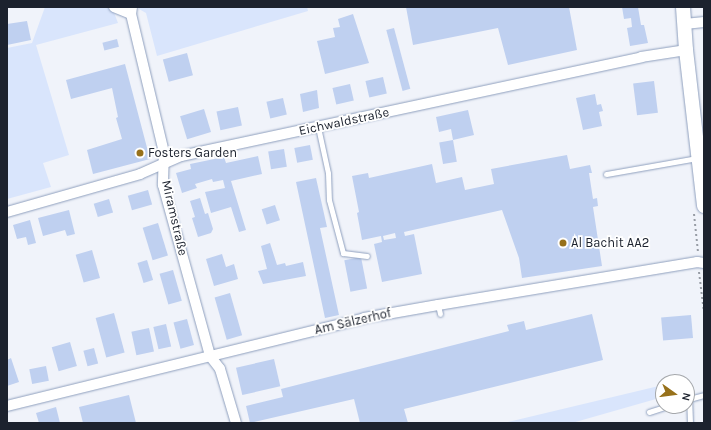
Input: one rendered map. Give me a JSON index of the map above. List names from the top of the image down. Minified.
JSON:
{"streets":{"street":["Eichwaldstraße","Miramstraße","Am Sälzerhof"]},"crossings":[["Eichwaldstraße","Miramstraße"],["Miramstraße","Am Sälzerhof"]],"places":["Fosters Garden","Al Bachit AA2"],"north":"right"}
